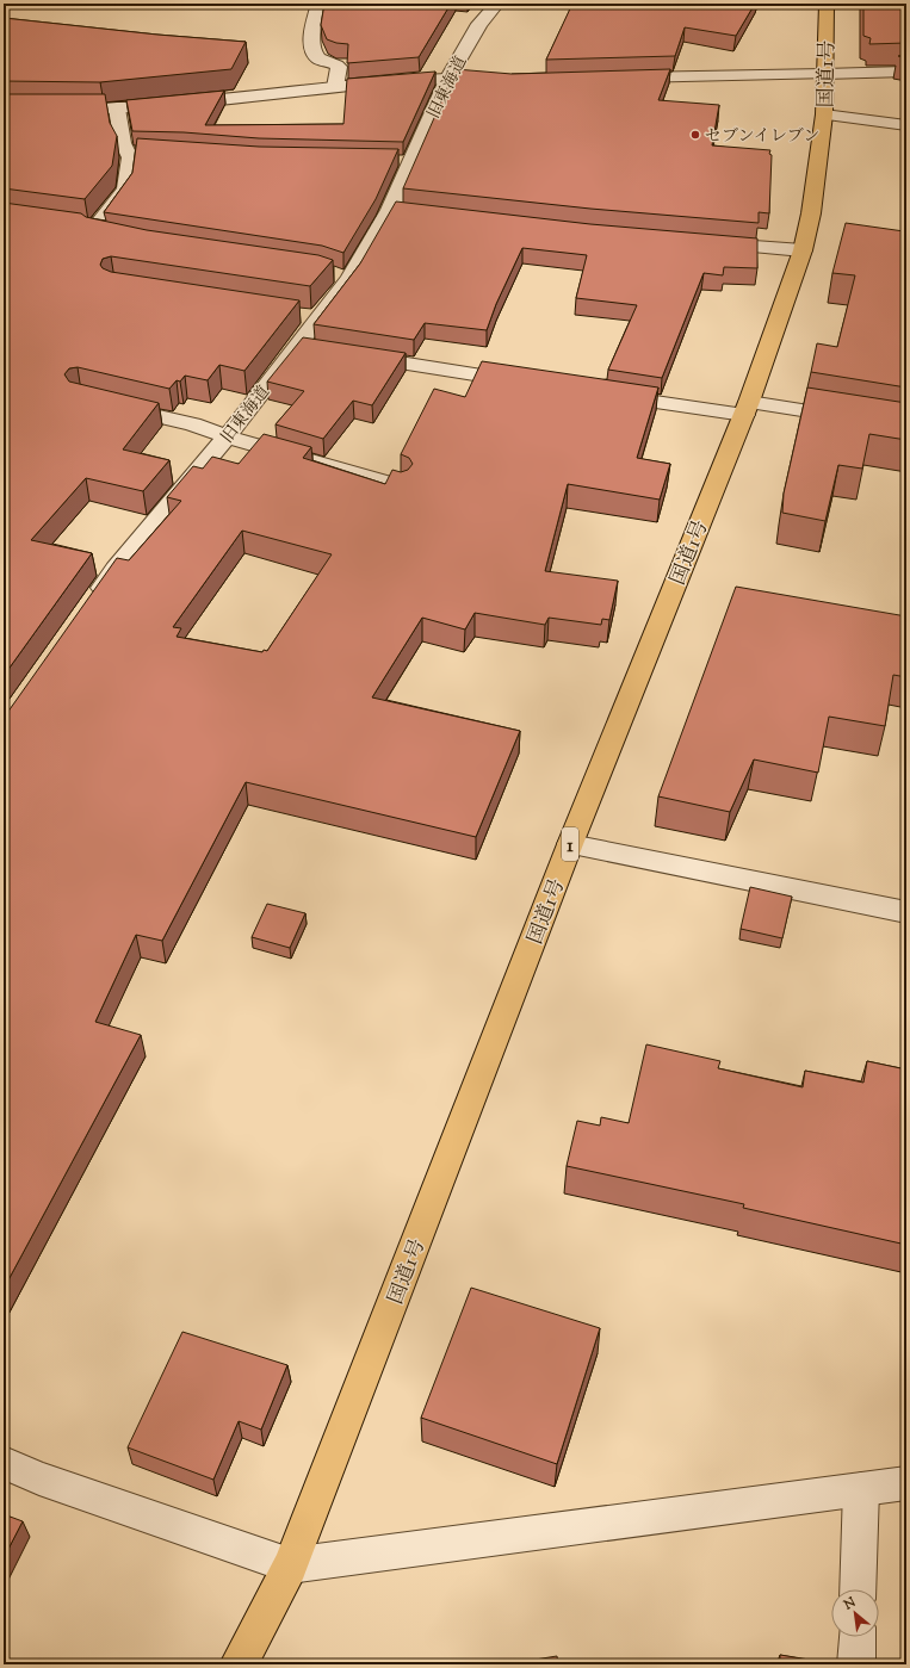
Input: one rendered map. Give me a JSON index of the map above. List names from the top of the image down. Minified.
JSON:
{"streets":{"highway":["国道1号","1"],"street":["旧東海道"]},"places":["セブンイレブン"],"north":"top left"}
